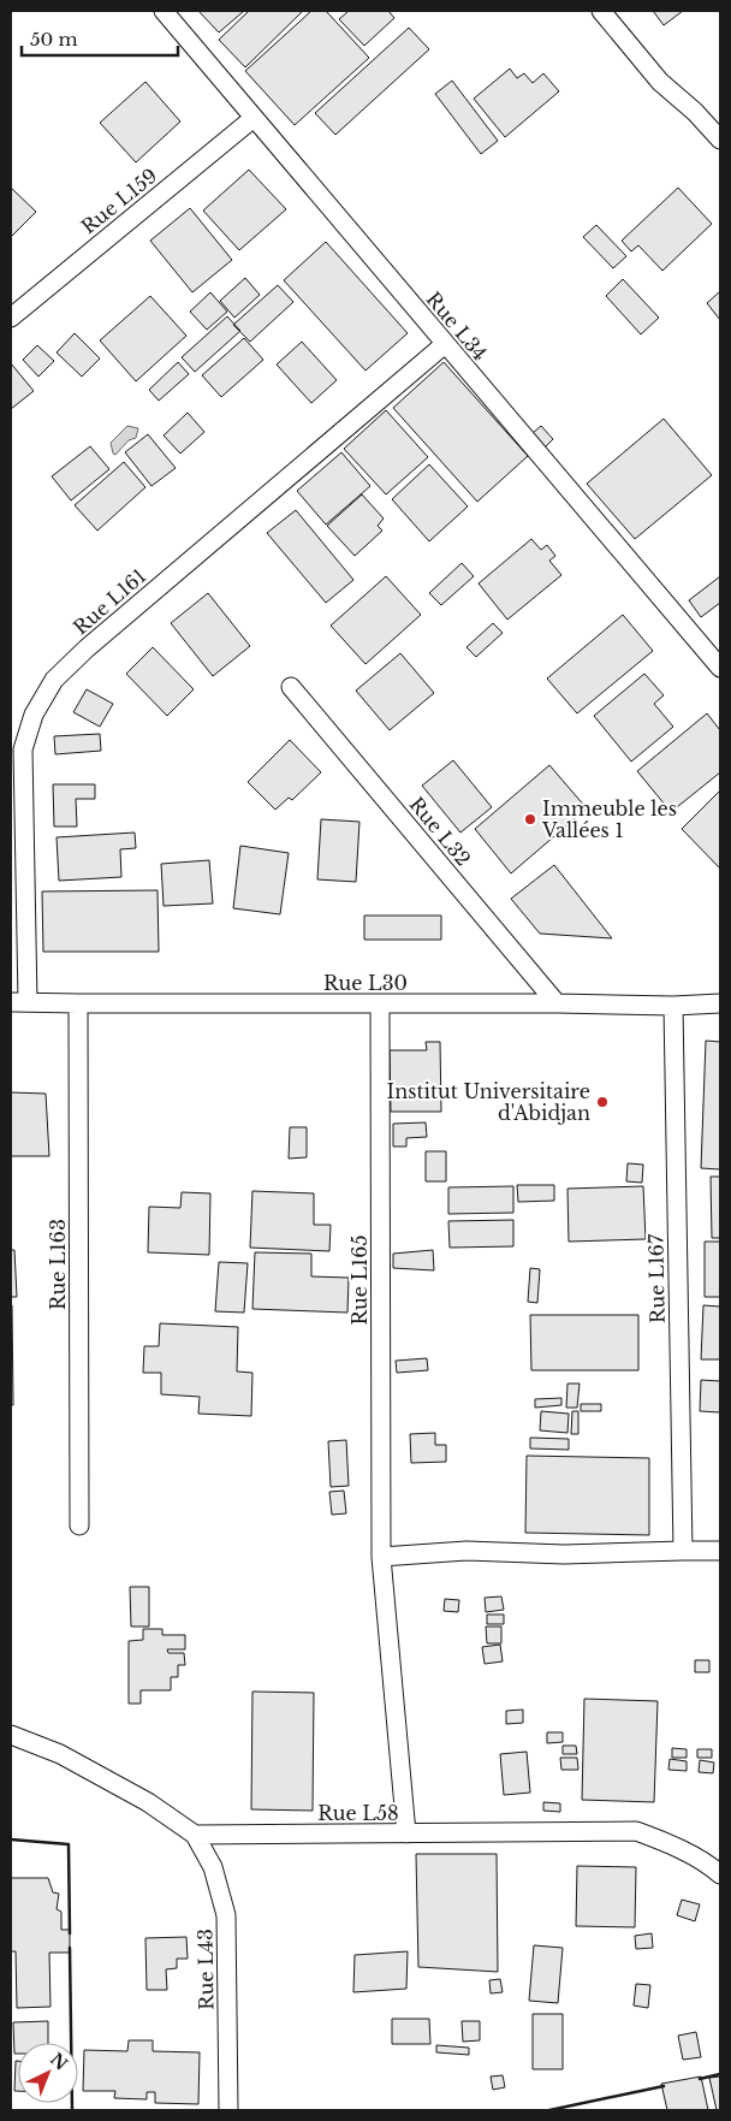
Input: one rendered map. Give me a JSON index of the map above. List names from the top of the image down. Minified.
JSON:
{"streets":{"street":["Rue L159","Rue L34","Rue L161","Rue L32","Rue L30","Rue L163","Rue L167","Rue L165","Rue L58","Rue L43"]},"crossings":[["Rue L159","Rue L34"],["Rue L34","Rue L161"],["Rue L161","Rue L30"],["Rue L32","Rue L30"],["Rue L30","Rue L163"],["Rue L30","Rue L167"],["Rue L30","Rue L165"],["Rue L165","Rue L58"],["Rue L58","Rue L43"]],"places":["Immeuble les Vallées 1","Institut Universitaire d'Abidjan"],"scale_bar":"50 m","north":"top right"}
